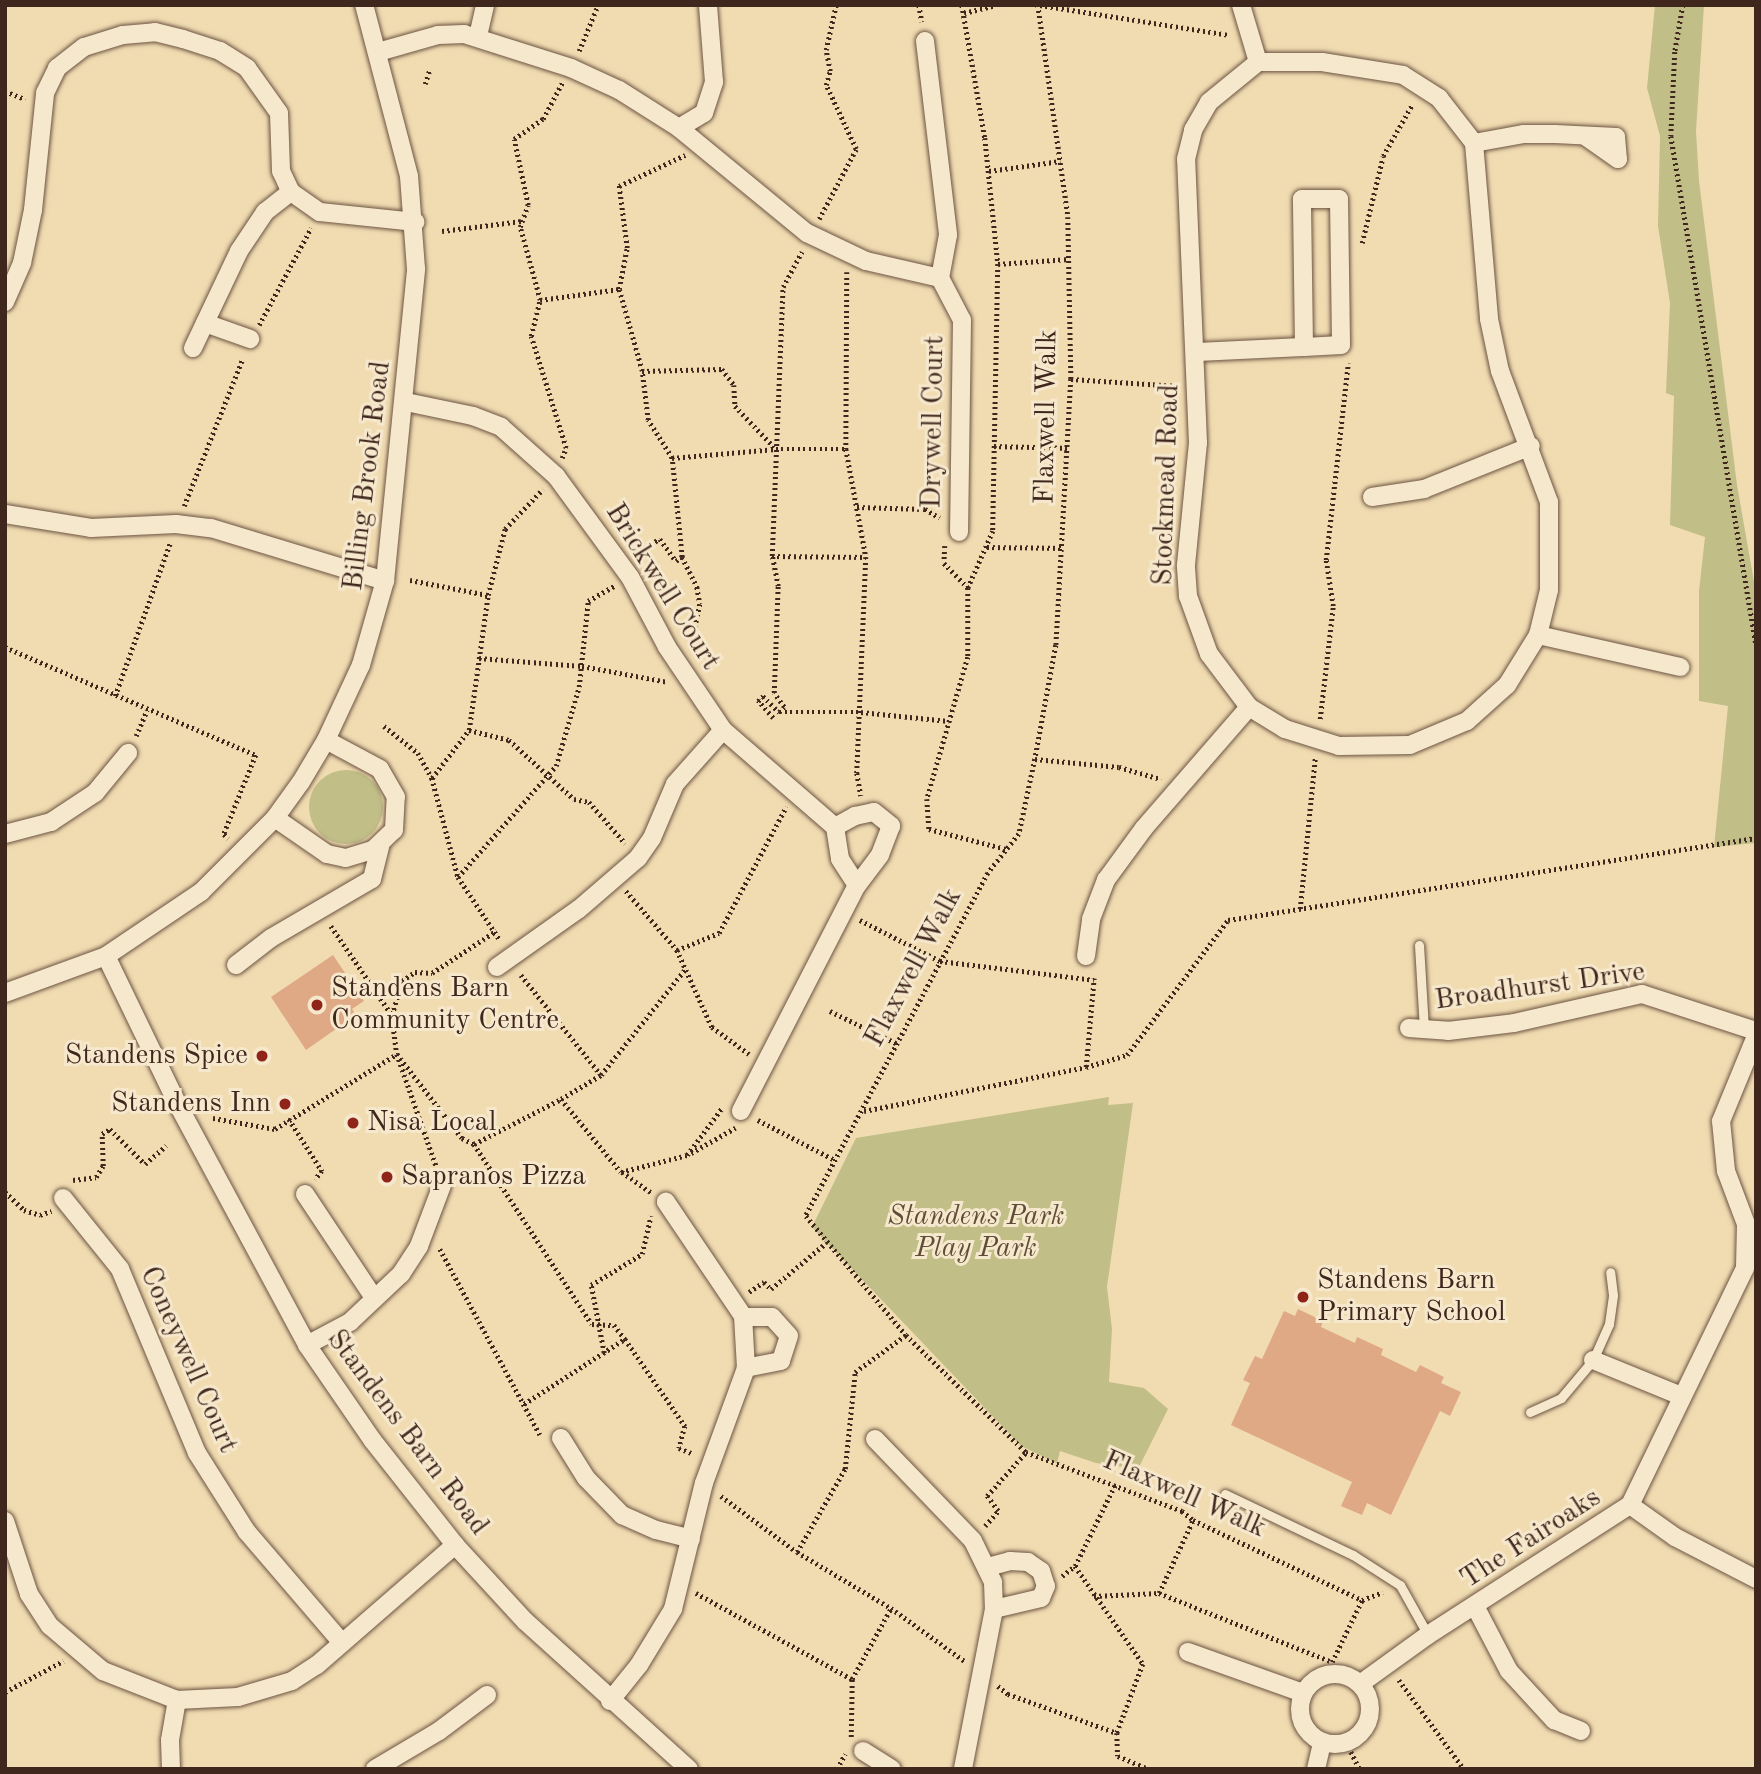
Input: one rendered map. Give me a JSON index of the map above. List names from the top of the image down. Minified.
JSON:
{"streets":{"street":["Drywell Court","Billing Brook Road","Stockmead Road","Brickwell Court","Broadhurst Drive","Coneywell Court","Standens Barn Road","The Fairoaks"],"path":["Flaxwell Walk"]},"crossings":[["Billing Brook Road","Brickwell Court"],["Billing Brook Road","Standens Barn Road"],["Broadhurst Drive","The Fairoaks"]],"parks":["Standens Park Play Park"],"places":["Standens Barn Community Centre","Standens Spice","Standens Inn","Nisa Local","Sapranos Pizza","Standens Barn Primary School"]}
